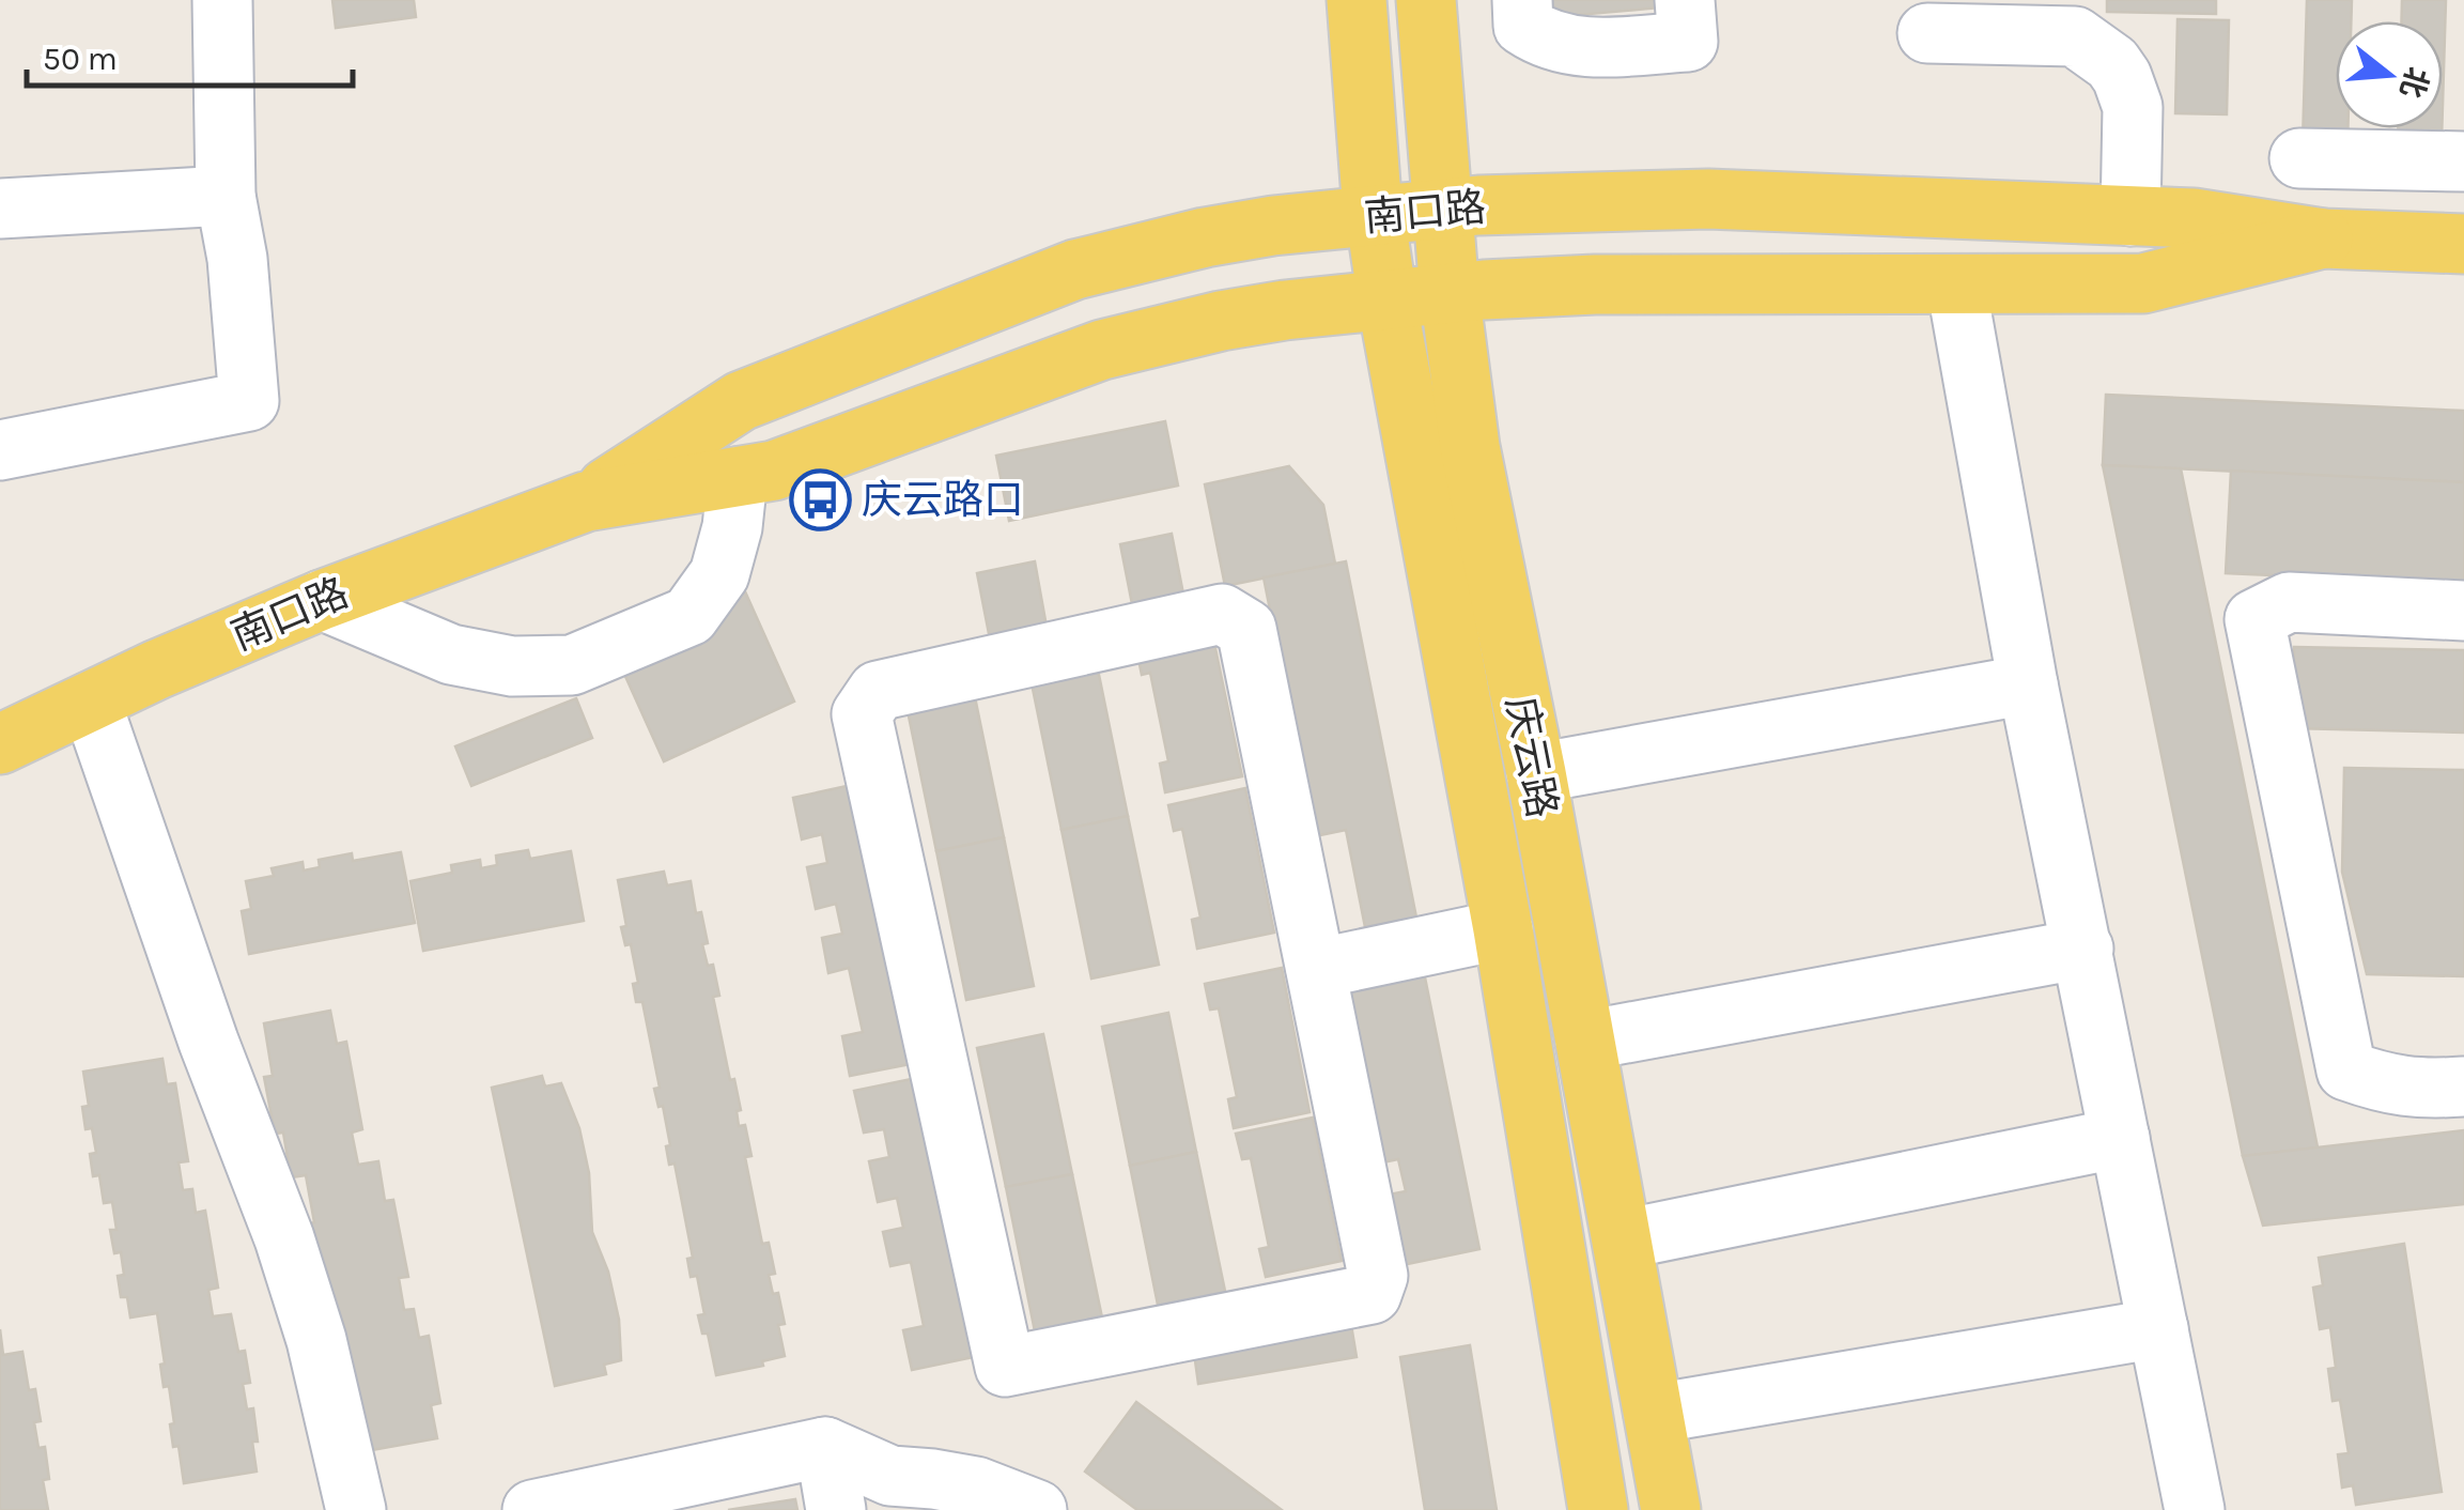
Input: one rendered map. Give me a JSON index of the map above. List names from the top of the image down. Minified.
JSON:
{"streets":{"main road":["南口路","庆云路"]},"crossings":[["南口路","庆云路"]],"places":{"bus stop":["庆云路口"]},"scale_bar":"50 m","north":"right"}
